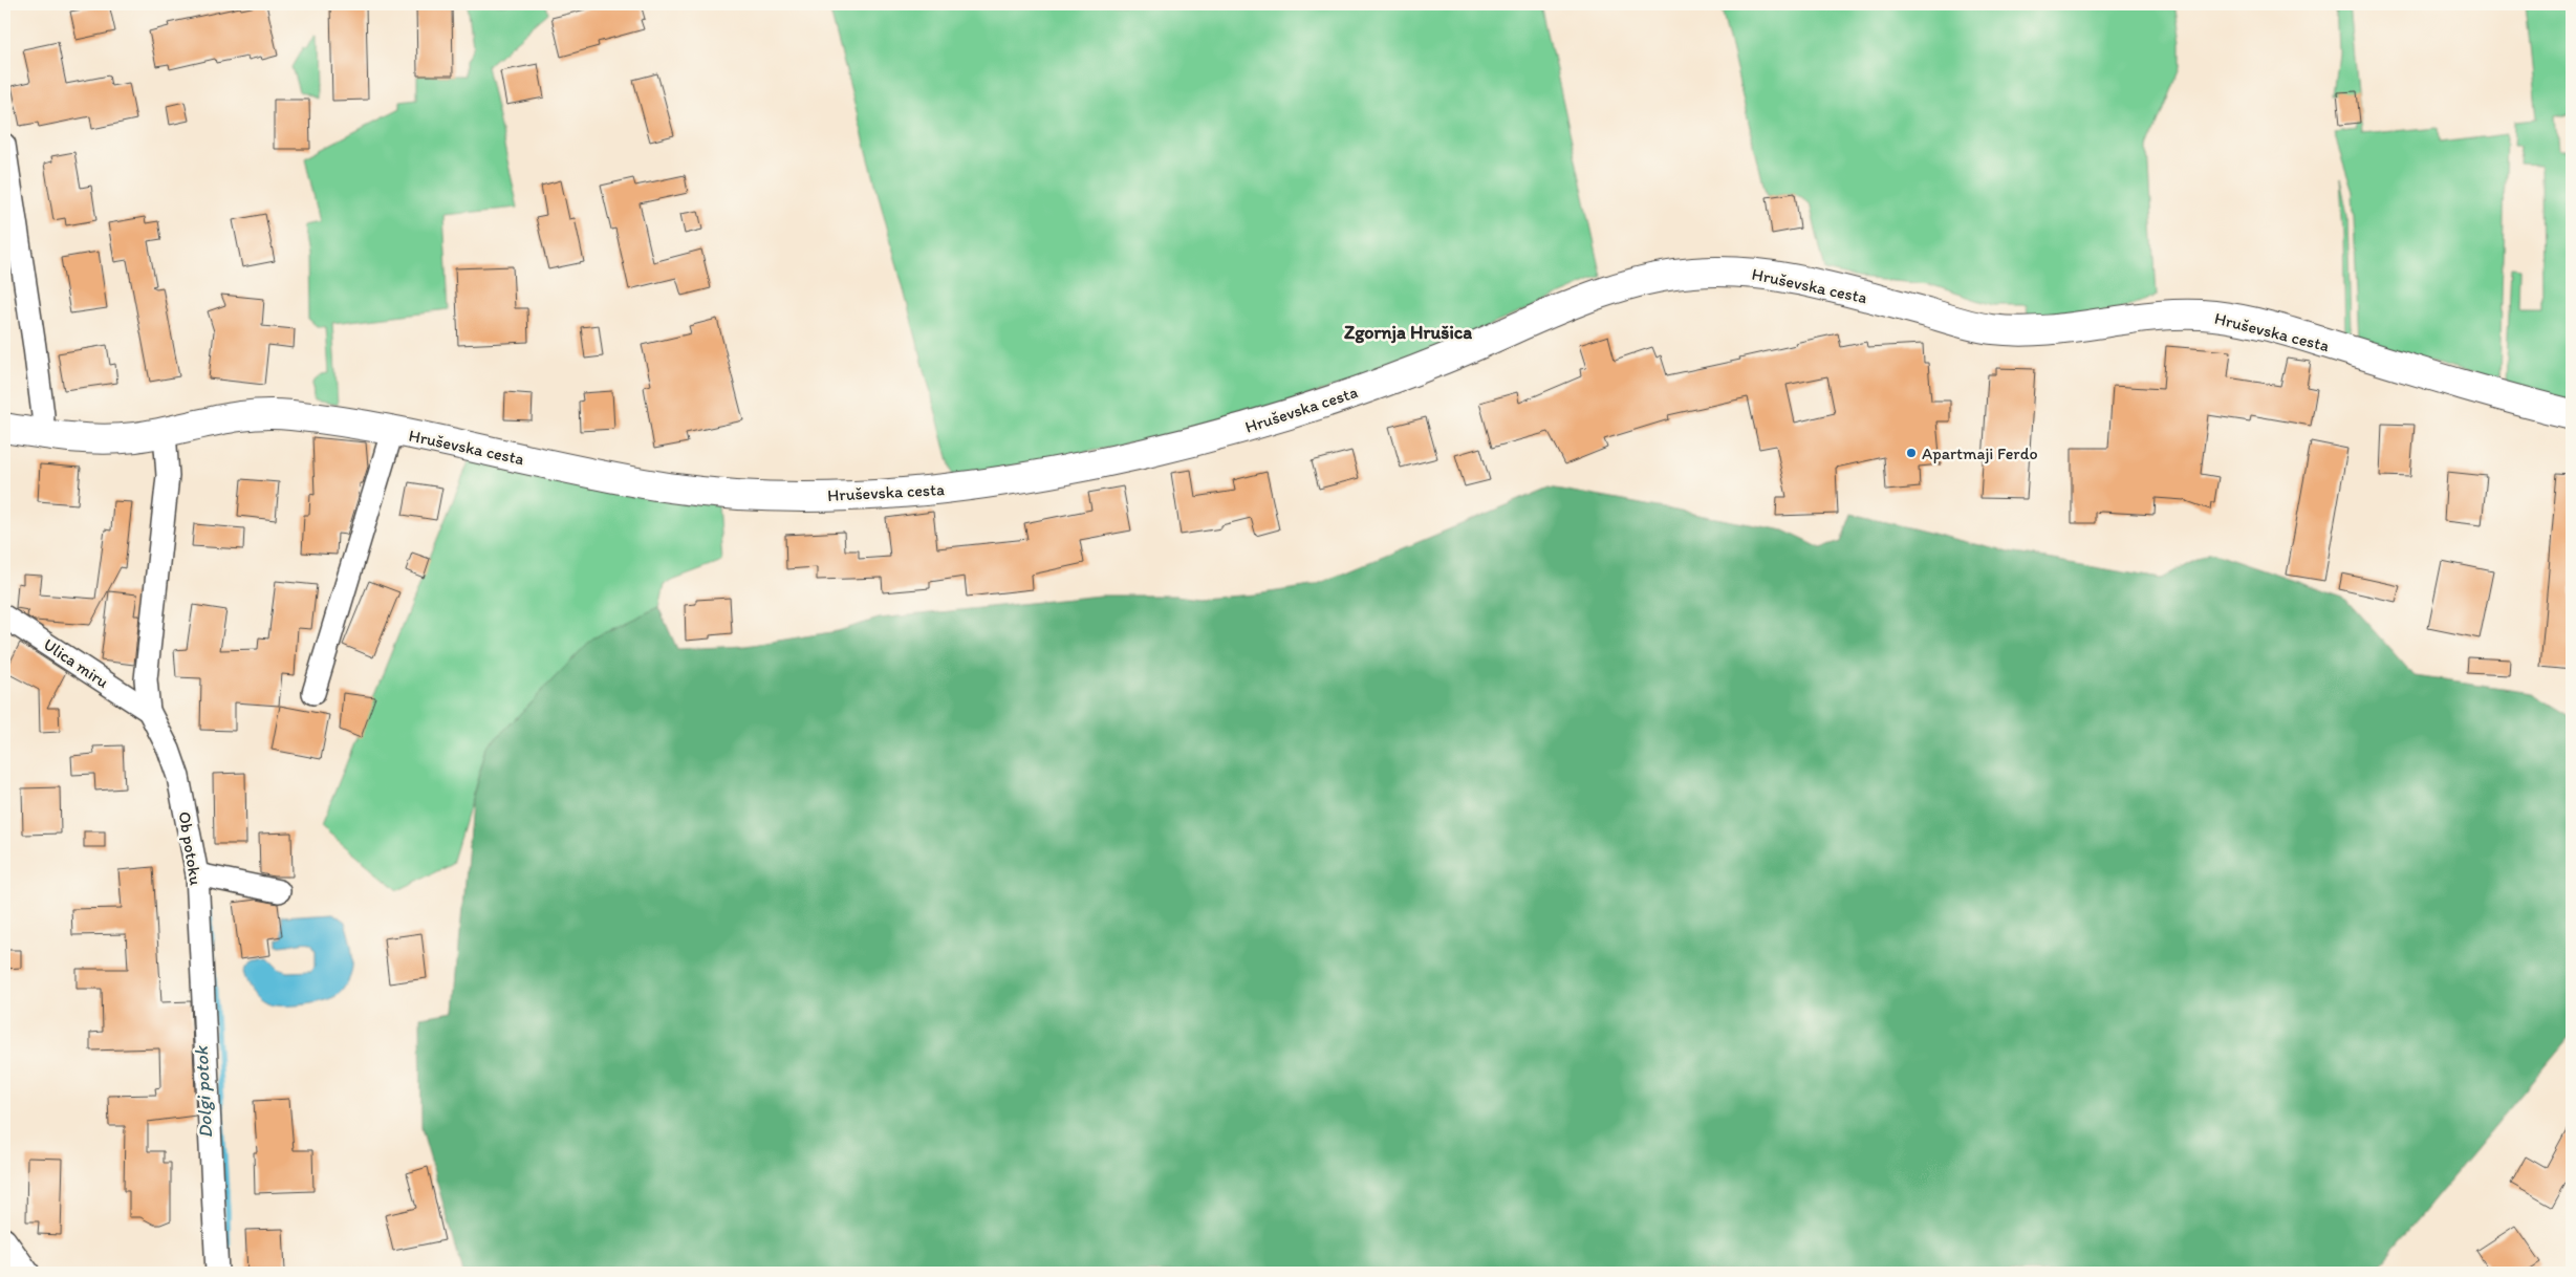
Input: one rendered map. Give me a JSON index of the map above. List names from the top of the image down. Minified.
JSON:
{"streets":{"street":["Hruševska cesta","Ulica miru","Ob potoku"]},"crossings":[["Hruševska cesta","Ob potoku"],["Ulica miru","Ob potoku"]],"districts":["Zgornja Hrušica"],"water":["Dolgi potok"],"places":["Apartmaji Ferdo"]}
